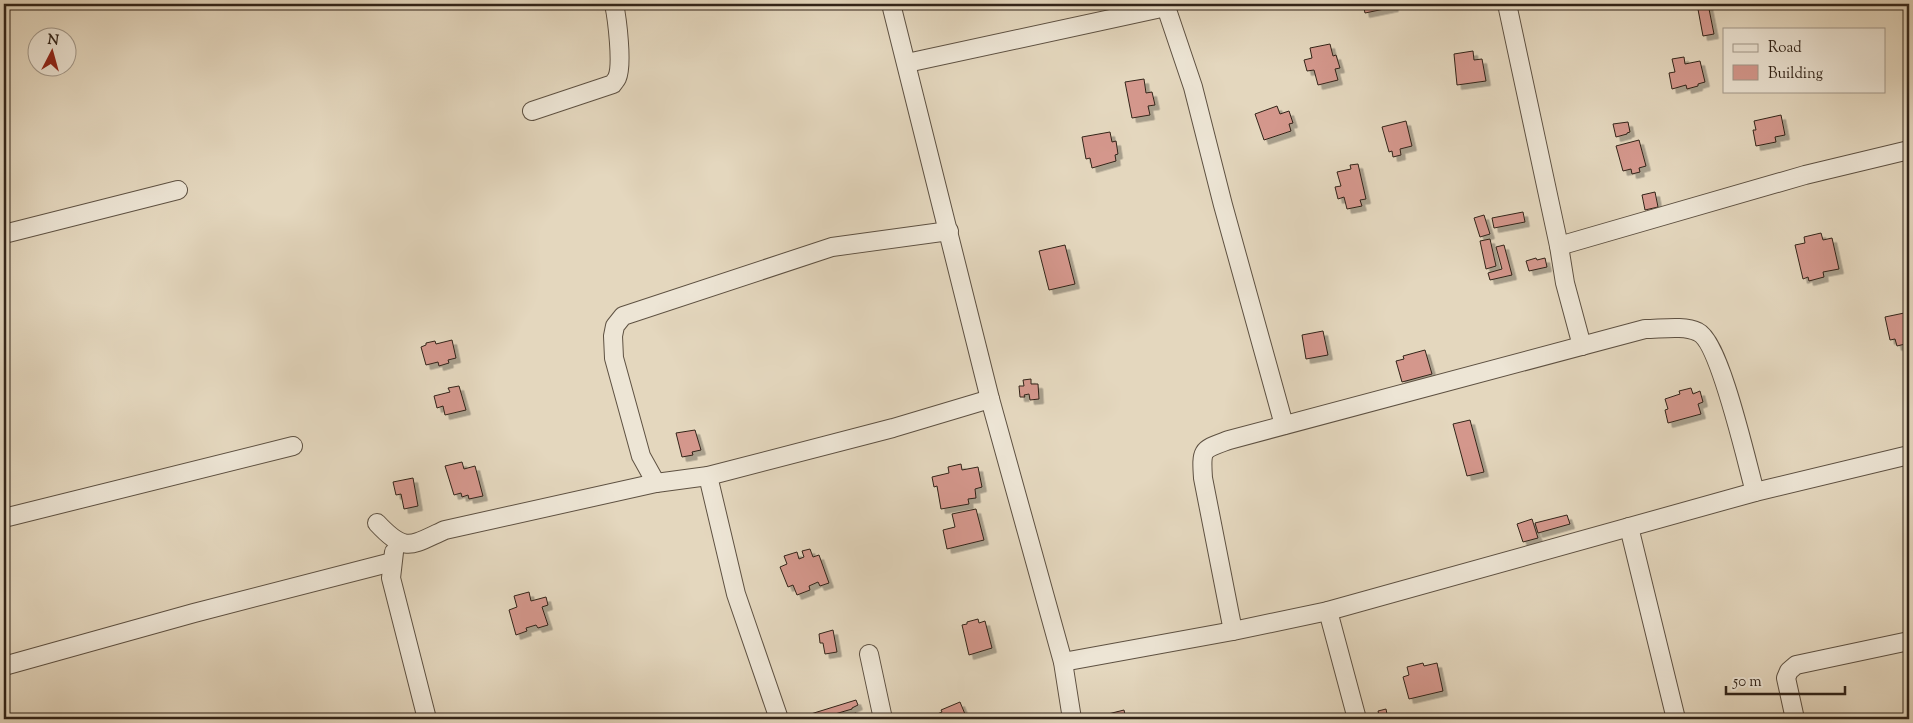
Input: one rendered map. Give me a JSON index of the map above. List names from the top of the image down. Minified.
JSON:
{"legend":["Road","Building"],"scale_bar":"50 m","north":"top"}
